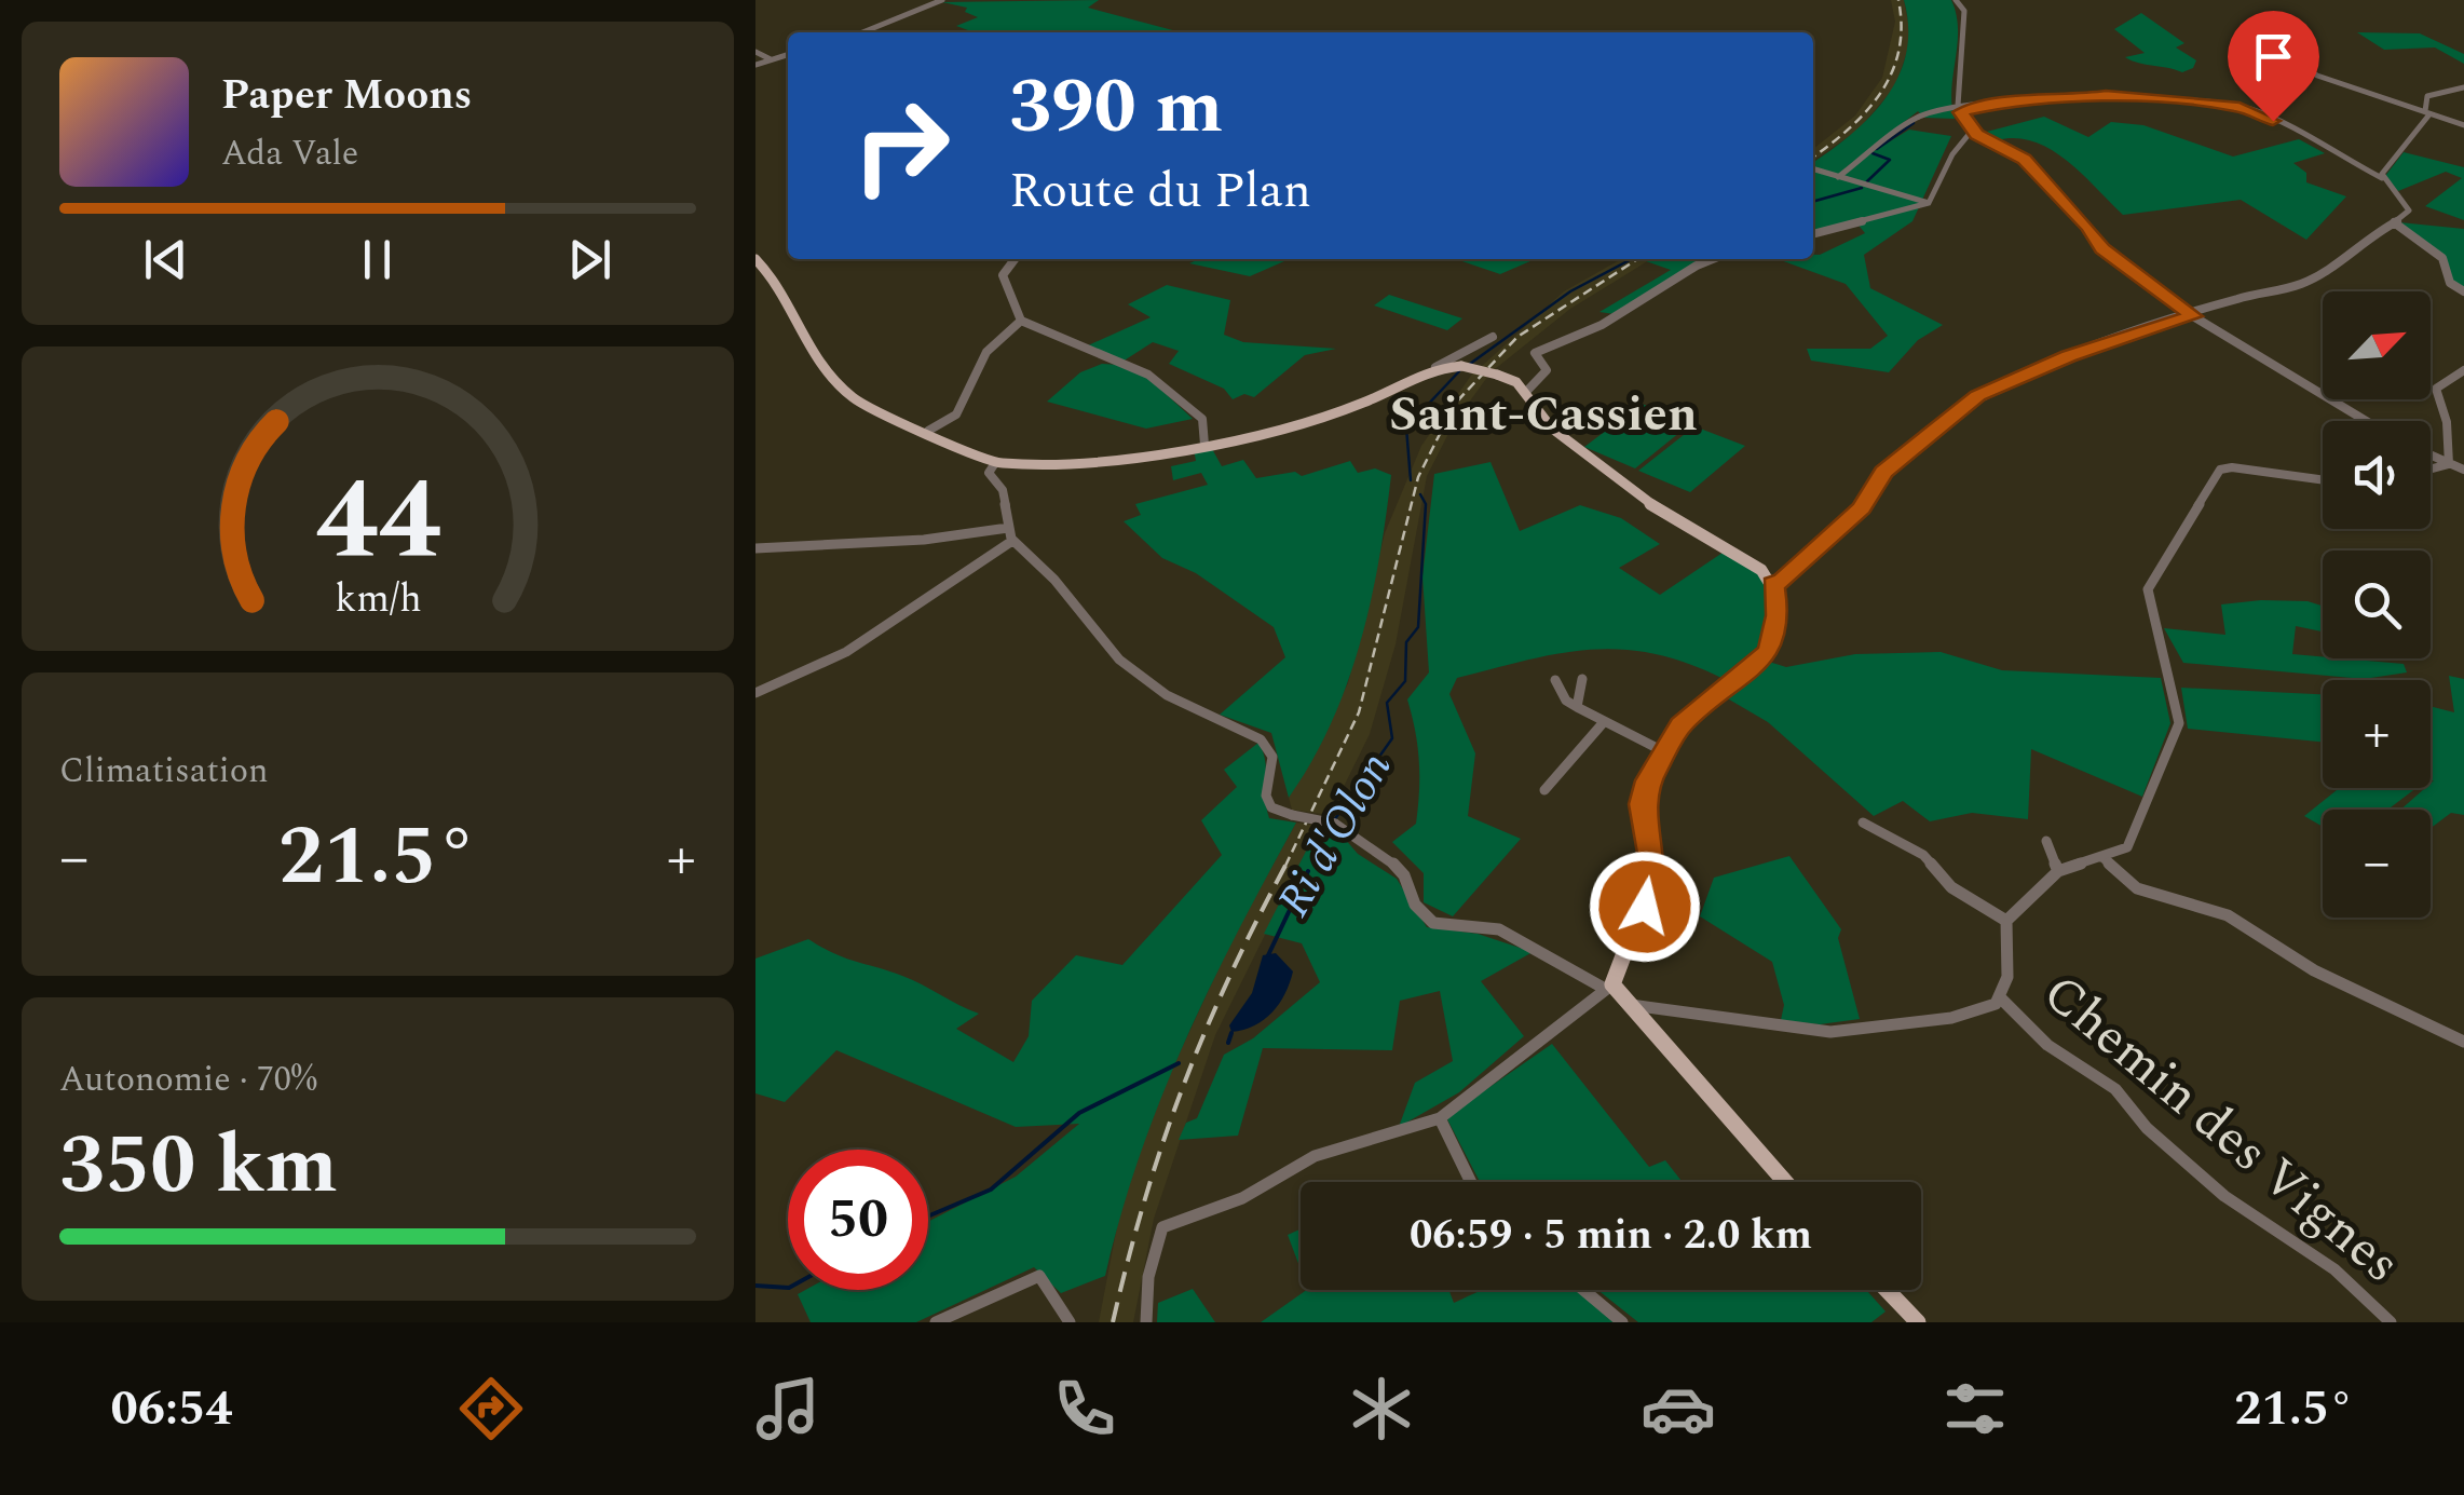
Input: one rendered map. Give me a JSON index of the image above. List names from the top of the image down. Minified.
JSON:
{"streets":{"street":["Chemin des Vignes"]},"districts":["Saint-Cassien"],"water":["Ri d'Olon"],"north":"top right","page":{"turn":["390 m","Route du Plan"],"song":["Paper Moons","Ada Vale"],"map_buttons":["+","−"],"tile":["Climatisation",["Autonomie · 70%","350 km"]],"heat":["−","21.5°","+"],"limit":"50","trip":"06:59 · 5 min · 2.0 km","tabs":["06:54","21.5°"],"gauge":["44","km/h"]}}
